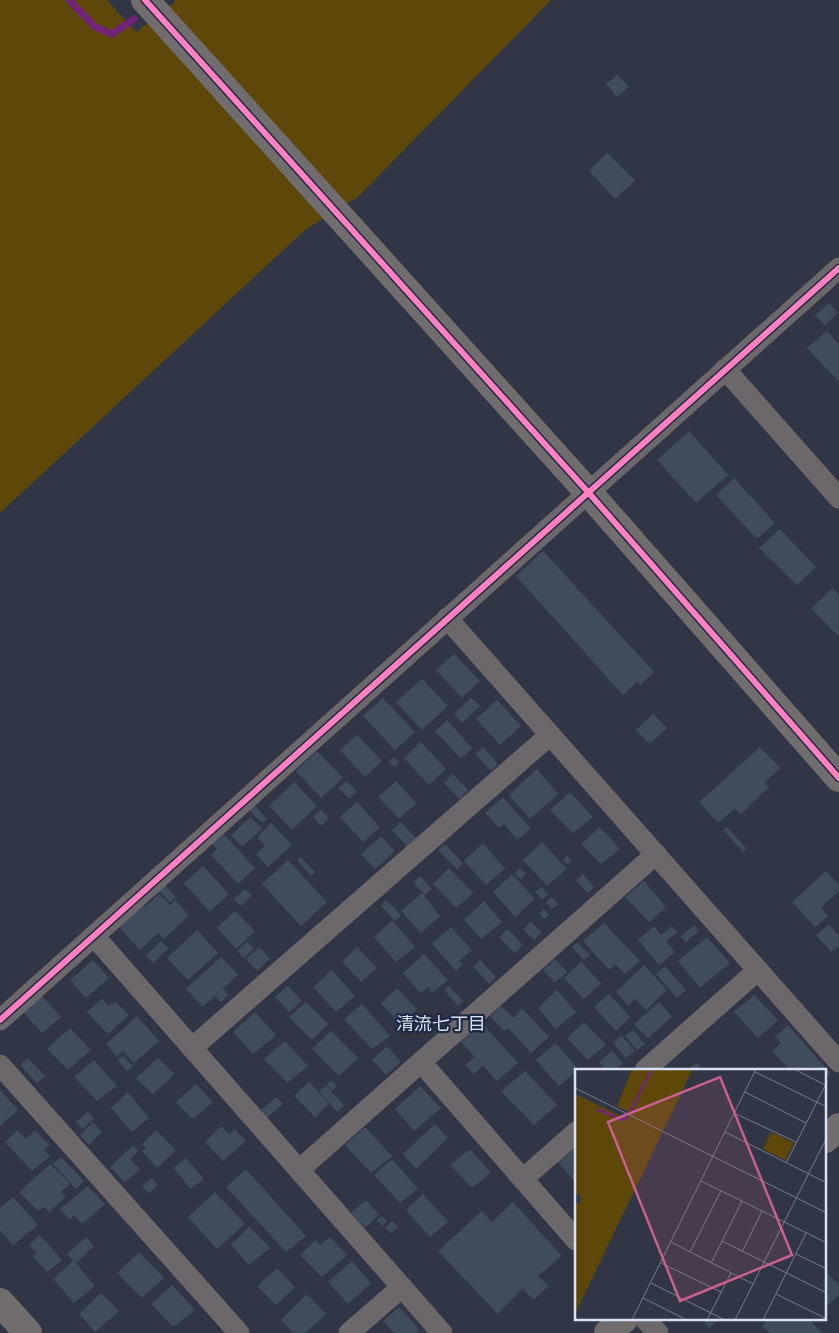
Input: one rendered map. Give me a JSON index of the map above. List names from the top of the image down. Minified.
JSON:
{"districts":["清流七丁目"]}
